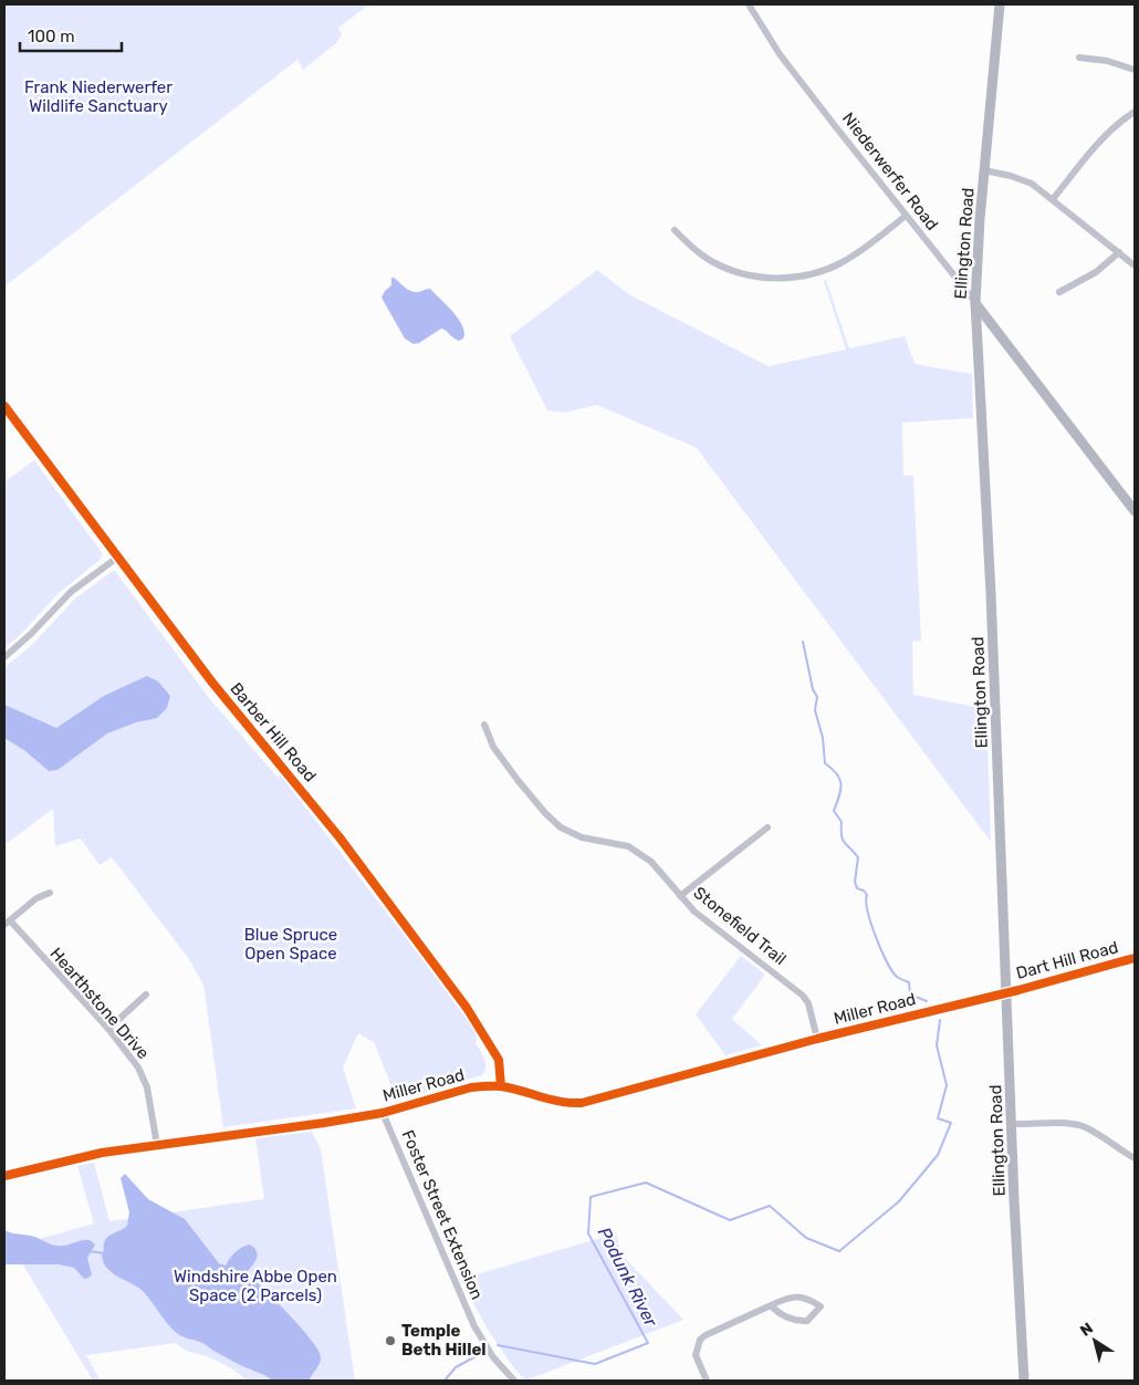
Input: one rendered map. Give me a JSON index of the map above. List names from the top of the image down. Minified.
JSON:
{"streets":{"street":["Niederwerfer Road","Ellington Road","Barber Hill Road","Stonefield Trail","Dart Hill Road","Hearthstone Drive","Miller Road","Foster Street Extension"]},"crossings":[["Niederwerfer Road","Ellington Road"],["Ellington Road","Dart Hill Road"],["Ellington Road","Miller Road"],["Barber Hill Road","Miller Road"],["Stonefield Trail","Miller Road"],["Dart Hill Road","Miller Road"],["Hearthstone Drive","Miller Road"],["Miller Road","Foster Street Extension"]],"water":["Podunk River"],"parks":["Frank Niederwerfer Wildlife Sanctuary","Blue Spruce Open Space","Windshire Abbe Open Space (2 Parcels)"],"places":["Temple Beth Hillel"],"scale_bar":"100 m","north":"top left"}
